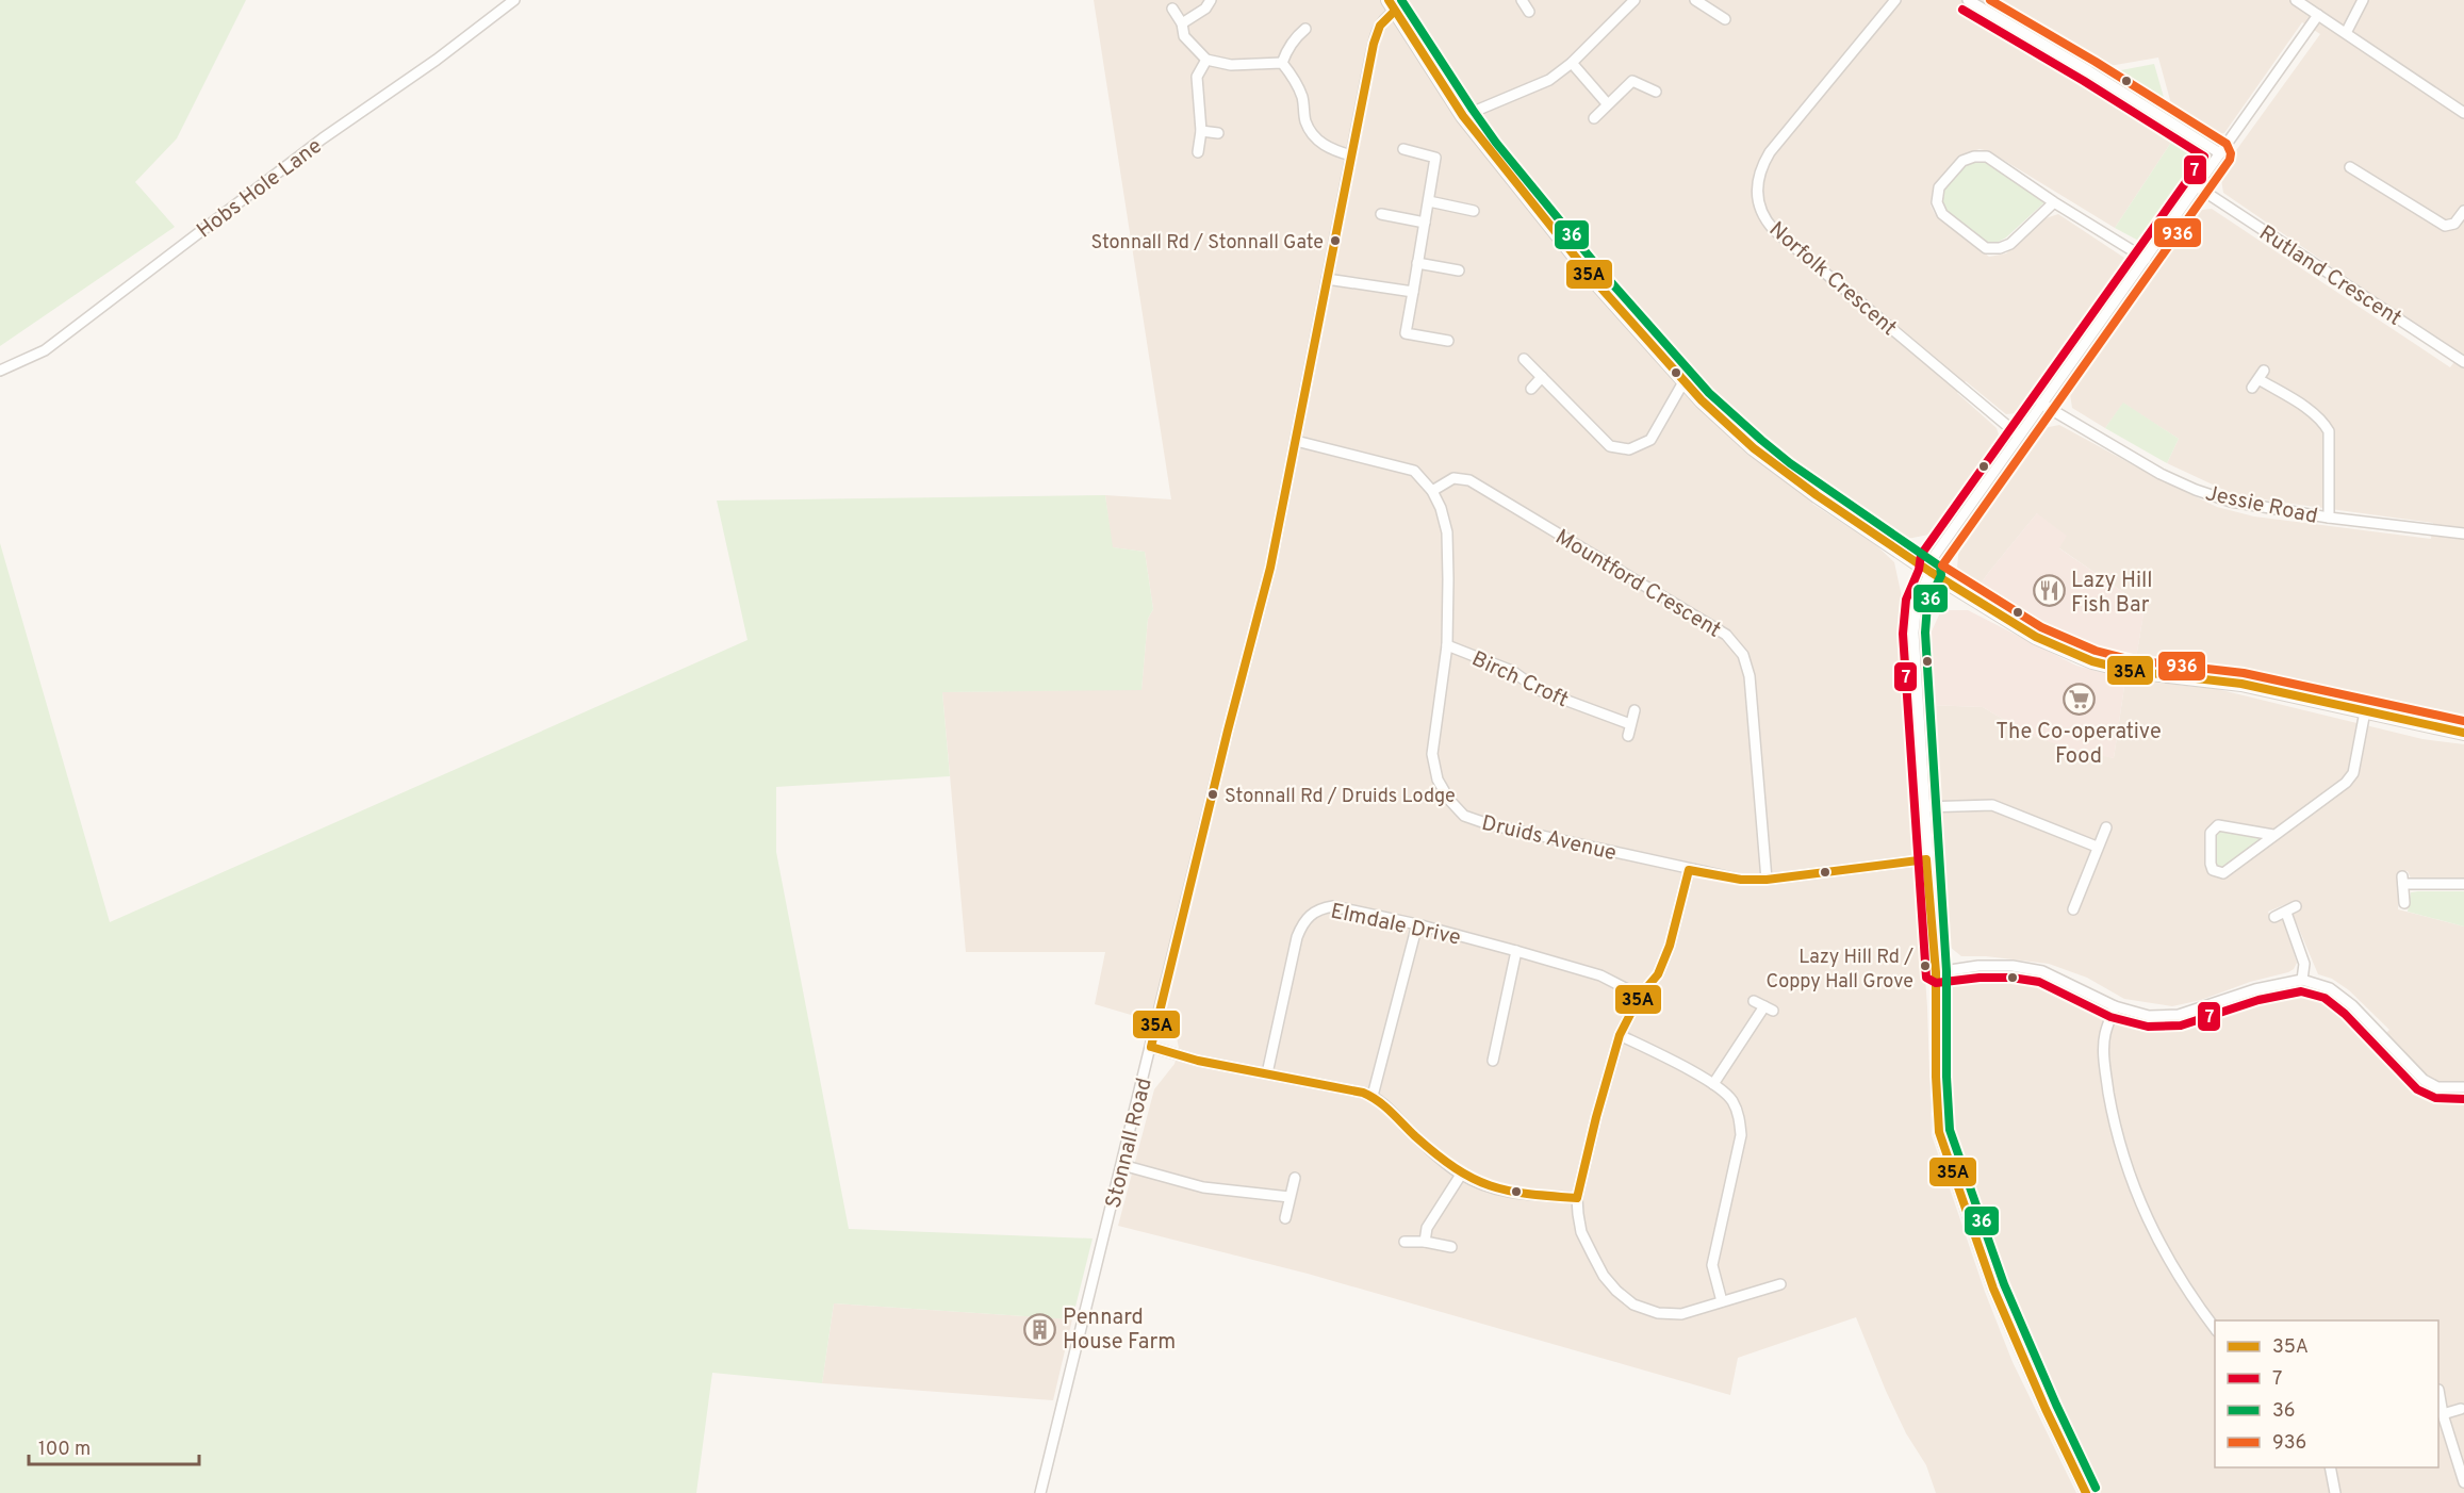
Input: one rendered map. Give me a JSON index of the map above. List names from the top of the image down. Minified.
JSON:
{"streets":{"street":["Hobs Hole Lane","Rutland Crescent","Norfolk Crescent","Jessie Road","Mountford Crescent","Birch Croft","Druids Avenue","Elmdale Drive","Stonnall Road"]},"crossings":[["Mountford Crescent","Druids Avenue"],["Birch Croft","Druids Avenue"],["Druids Avenue","Stonnall Road"]],"places":{"other":["Stonnall Rd / Stonnall Gate","Stonnall Rd / Druids Lodge","Lazy Hill Rd / Coppy Hall Grove"],"restaurant":["Lazy Hill Fish Bar"],"supermarket":["The Co-operative Food"],"building":["Pennard House Farm"]},"lines":["transit line 35A","transit line 36","transit line 936","transit line 7"],"legend":["35A","7","36","936"],"scale_bar":"100 m"}
